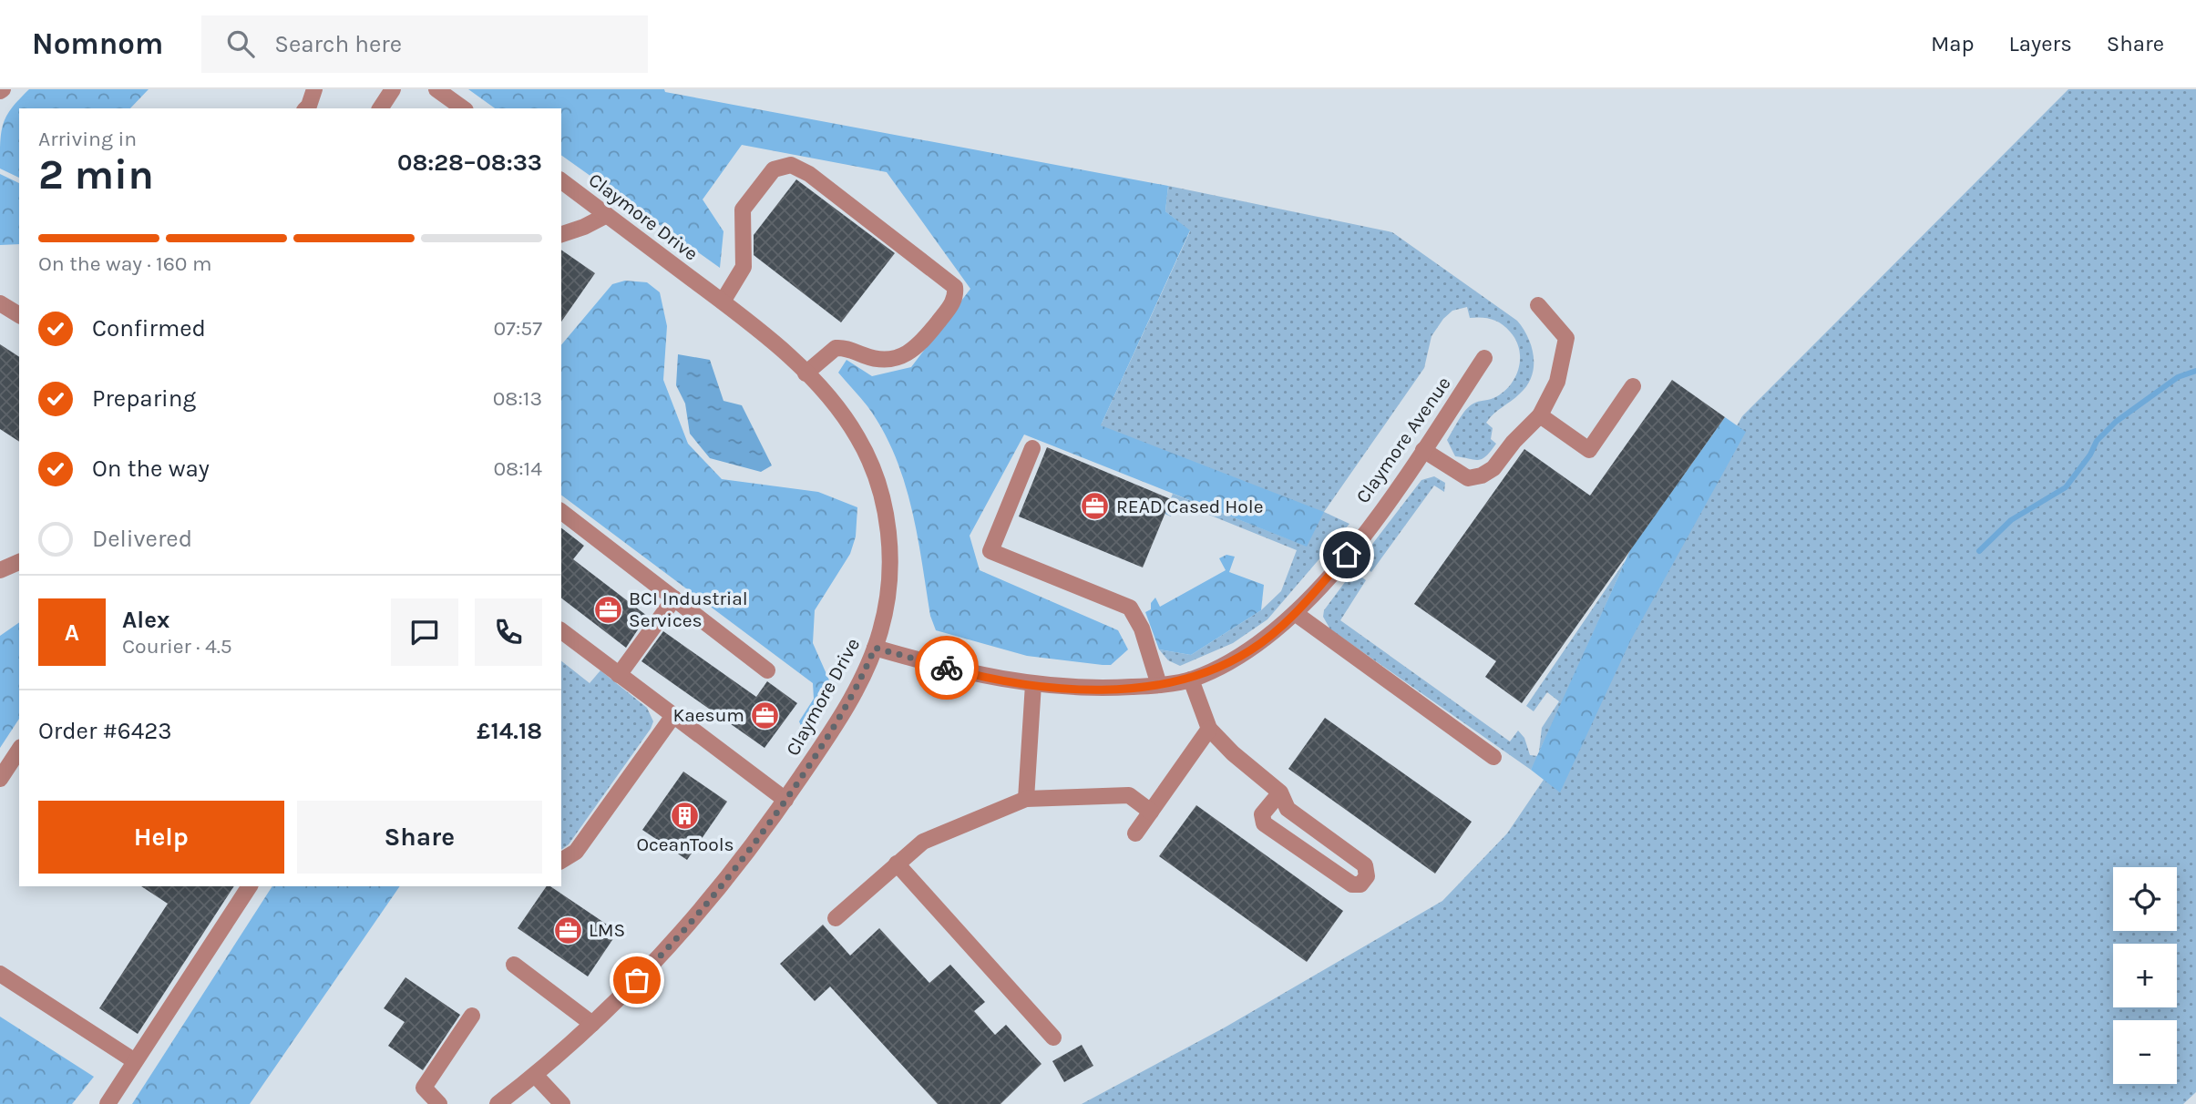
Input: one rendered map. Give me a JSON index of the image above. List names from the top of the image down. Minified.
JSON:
{"streets":{"street":["Claymore Drive","Claymore Avenue"]},"crossings":[["Claymore Drive","Claymore Avenue"]],"places":{"office":["READ Cased Hole","BCI Industrial Services","Kaesum","LMS"],"building":["OceanTools"]},"page":{"header":"Nomnom","search":"Search here","nav":["Map","Layers","Share"],"heading":["2 min","Arriving in","08:28–08:33"],"panel":["Alex","Courier · 4.5","Order #6423","£14.18"],"bar":"On the way · 160 m","list":[["Confirmed","07:57"],["Preparing","08:13"],["On the way","08:14"],"Delivered"],"round":"A","buttons":["Help","Share"],"map_buttons":["+","−"]}}
